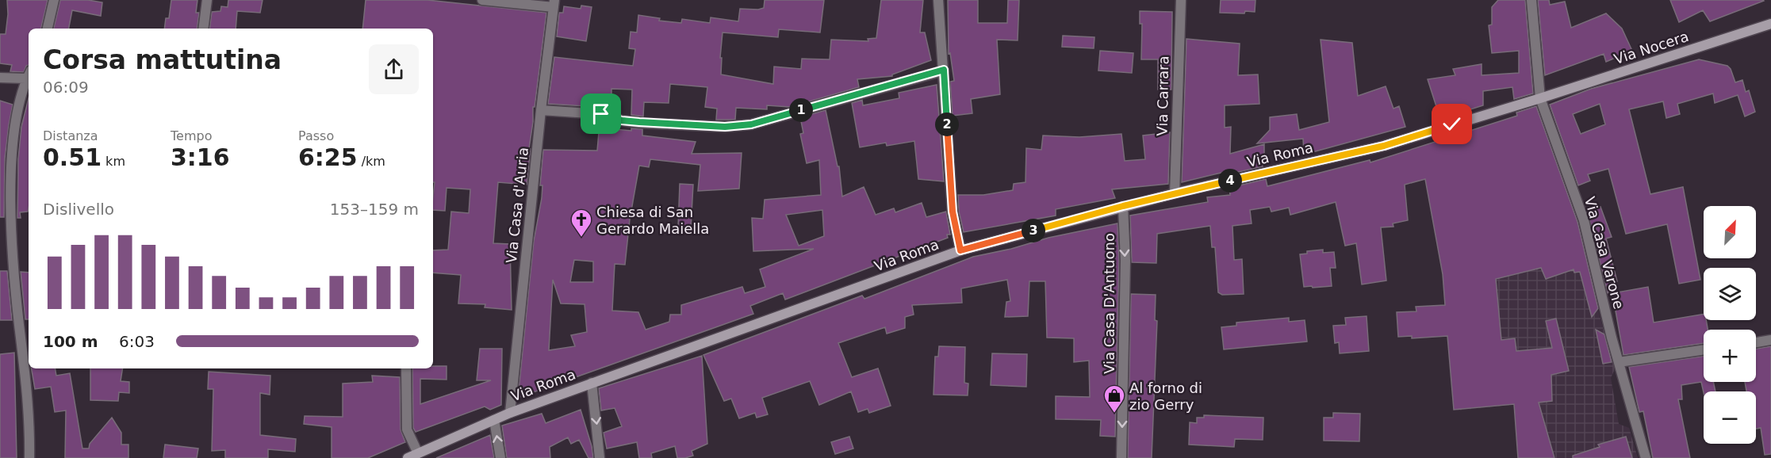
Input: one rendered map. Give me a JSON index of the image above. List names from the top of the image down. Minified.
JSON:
{"streets":{"main road":["Via Nocera","Via Roma"],"street":["Via Carrara","Via Casa d'Auria","Via Casa Varone","Via Casa D'Antuono"]},"crossings":[["Via Nocera","Via Roma"],["Via Nocera","Via Casa Varone"],["Via Carrara","Via Roma"],["Via Roma","Via Casa d'Auria"],["Via Roma","Via Casa Varone"],["Via Roma","Via Casa D'Antuono"]],"one_way":["Via Casa D'Antuono"],"places":{"church":["Chiesa di San Gerardo Maiella"],"shop":["Al forno di zio Gerry"]},"north":"top right","page":{"heading":["Corsa mattutina","06:09"],"pins":["1","2","4","3"],"stats":[["Distanza","0.51 km"],["Tempo","3:16"],["Passo","6:25 /km"]],"chart":["Dislivello","153–159 m"],"map_buttons":["+","−"],"list":[{"name":"100 m","note":"6:03"}]}}
